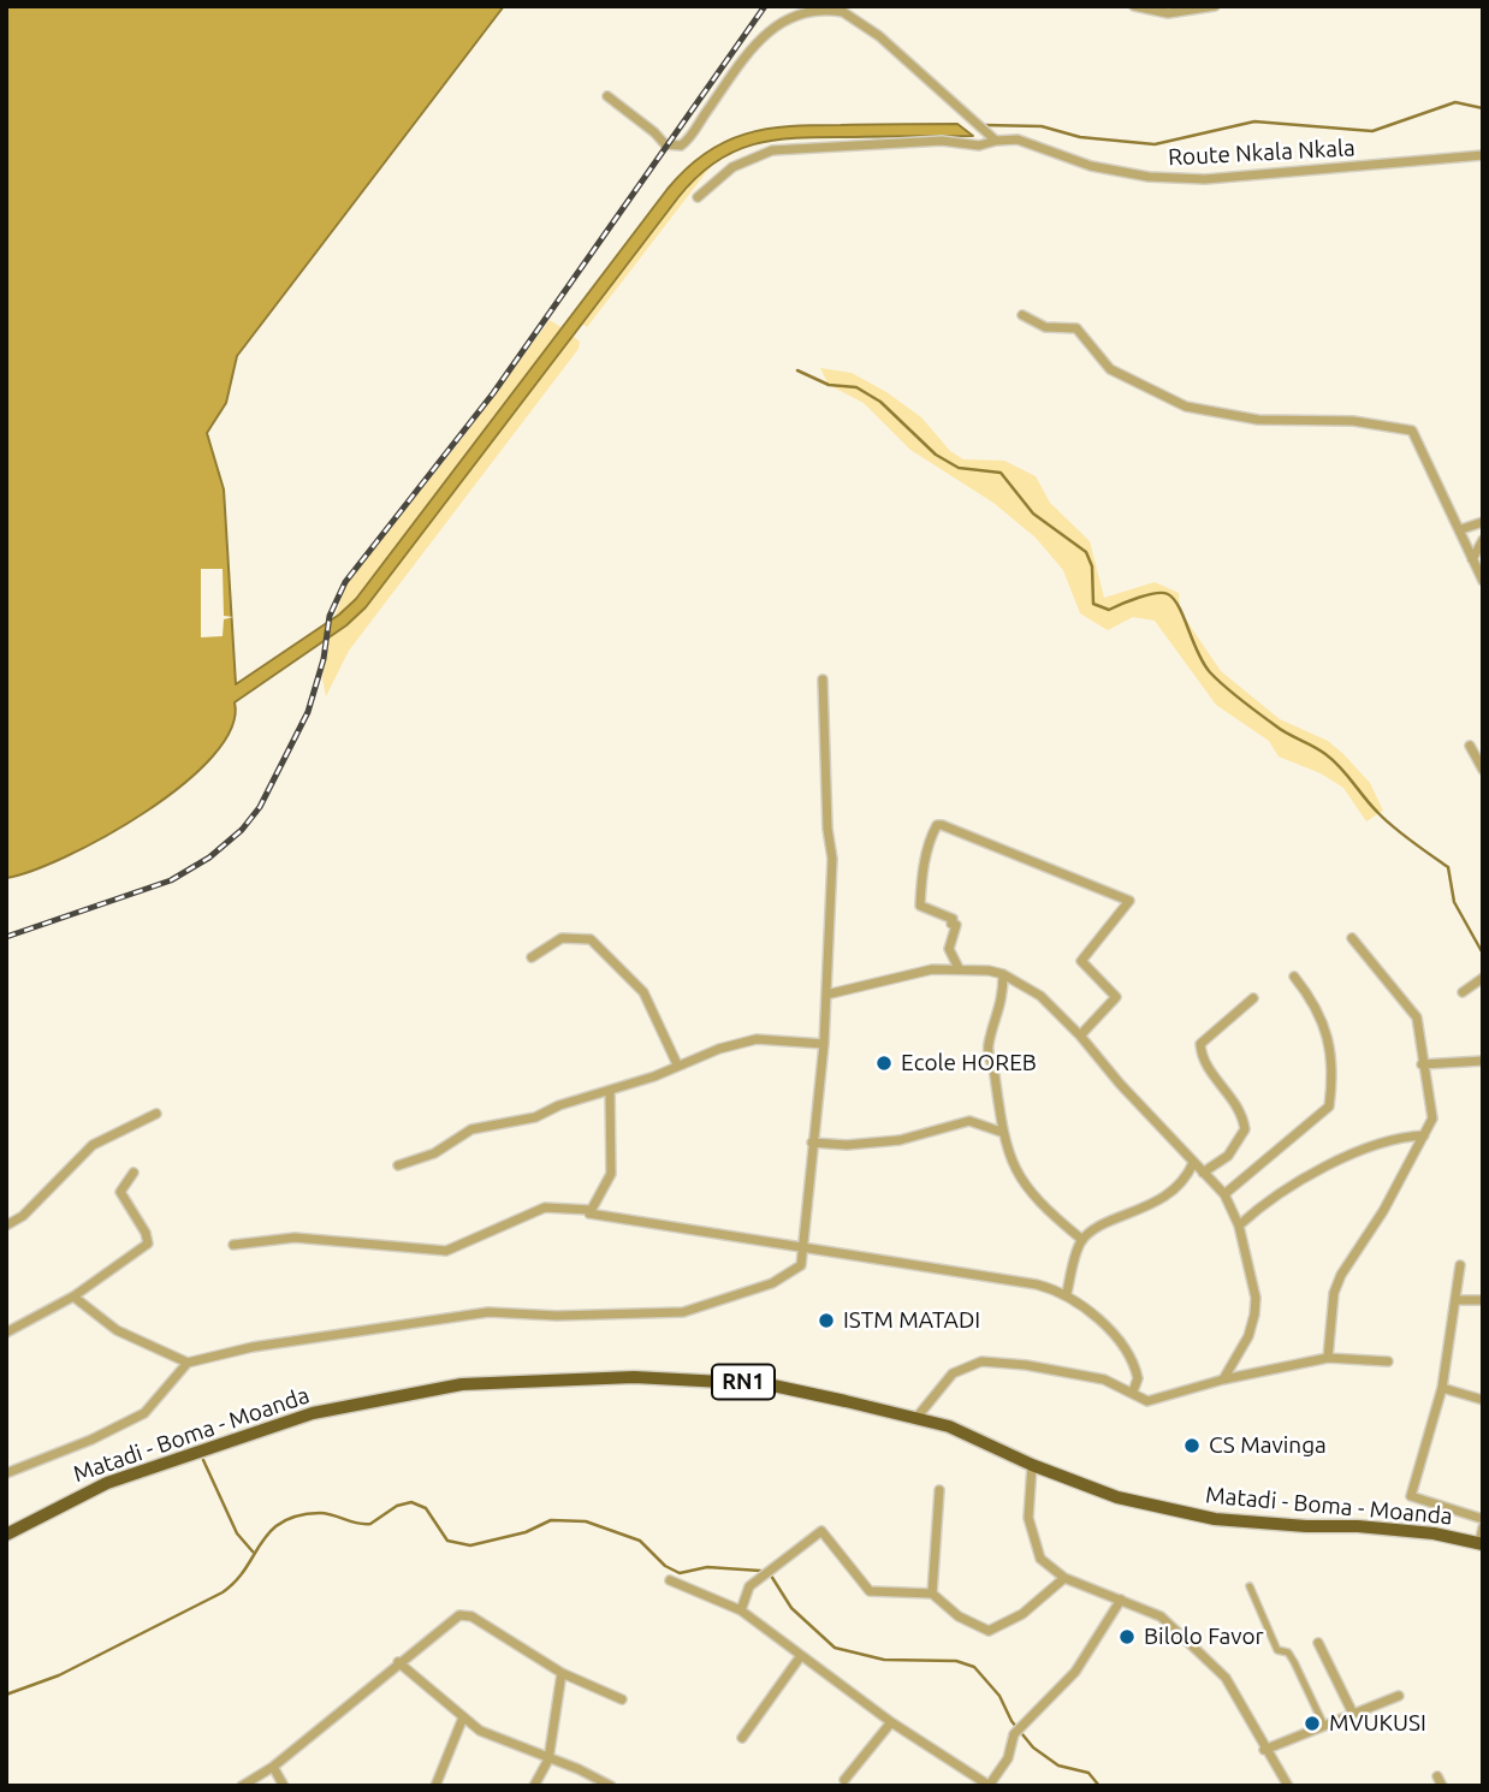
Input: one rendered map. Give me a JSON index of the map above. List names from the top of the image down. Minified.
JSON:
{"streets":{"highway":["RN1","Matadi - Boma - Moanda"],"street":["Route Nkala Nkala"]},"places":["Ecole HOREB","ISTM MATADI","CS Mavinga","Bilolo Favor","MVUKUSI"]}
